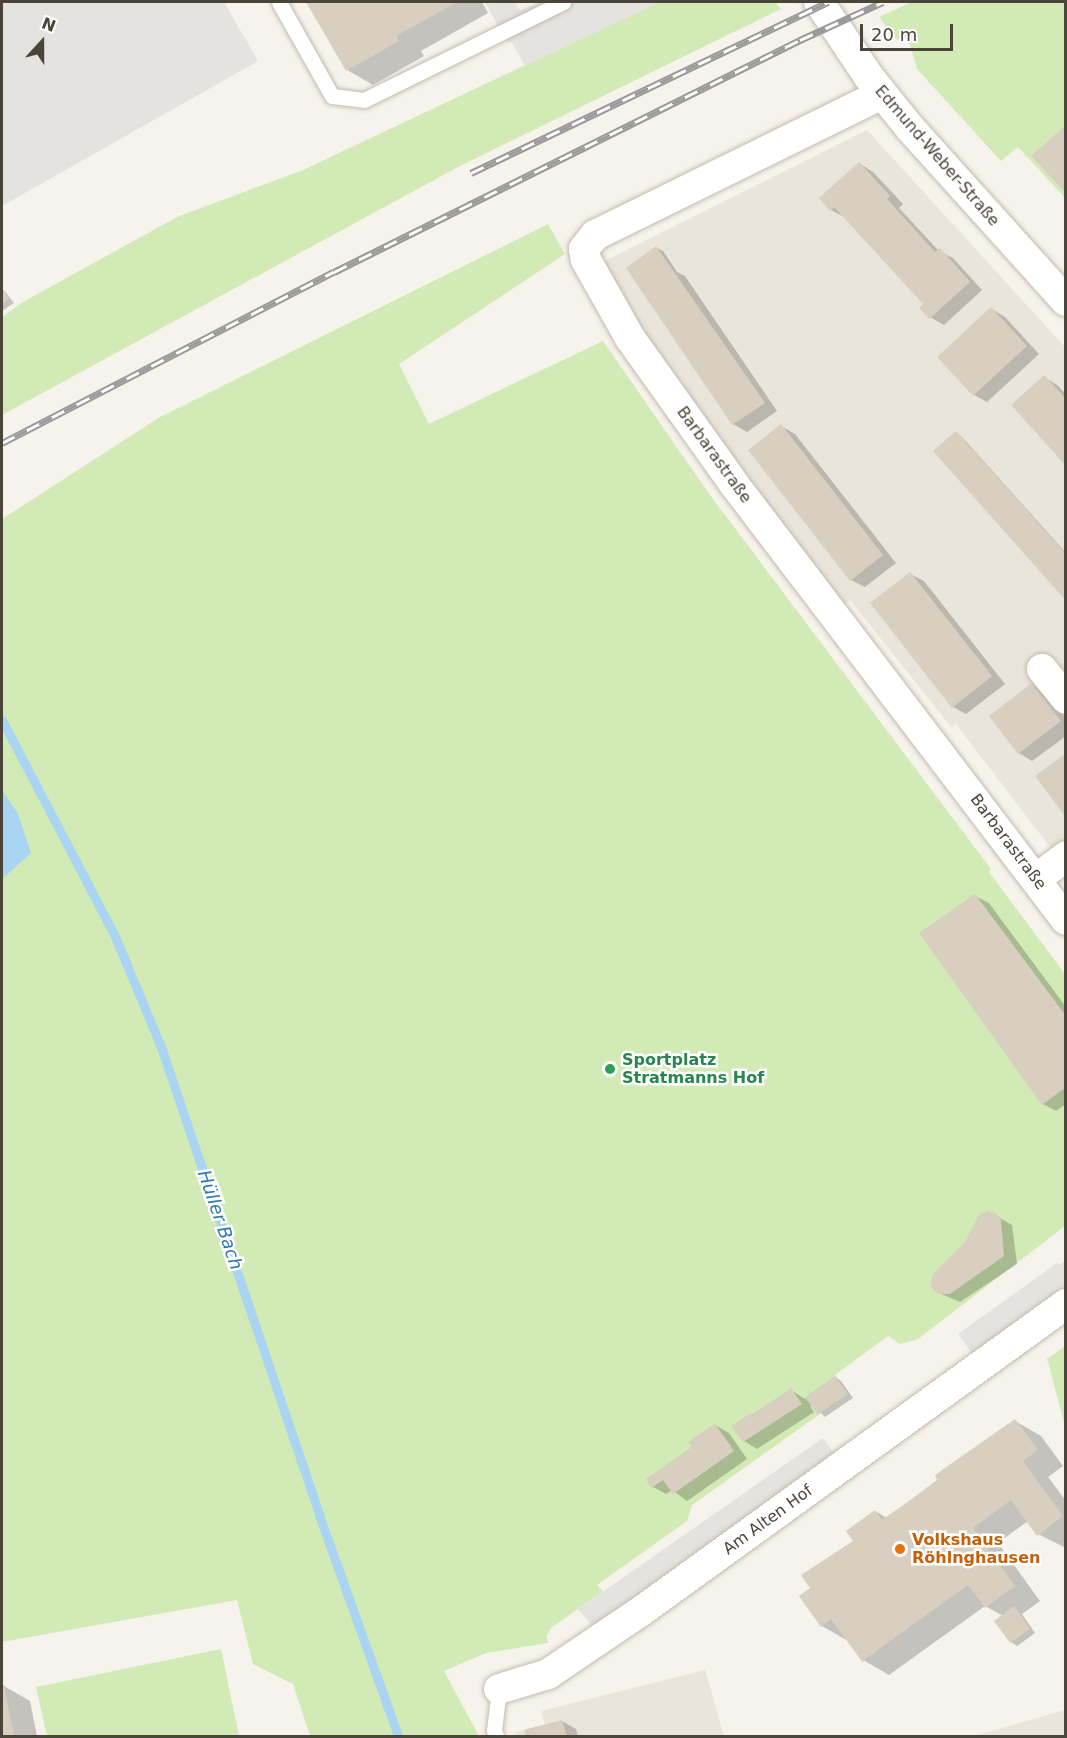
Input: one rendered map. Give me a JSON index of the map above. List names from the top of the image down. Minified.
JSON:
{"streets":{"street":["Edmund-Weber-Straße","Barbarastraße","Am Alten Hof"]},"crossings":[["Edmund-Weber-Straße","Barbarastraße"]],"water":["Hüller Bach"],"places":["Sportplatz Stratmanns Hof","Volkshaus Röhlnghausen"],"scale_bar":"20 m","north":"top"}
